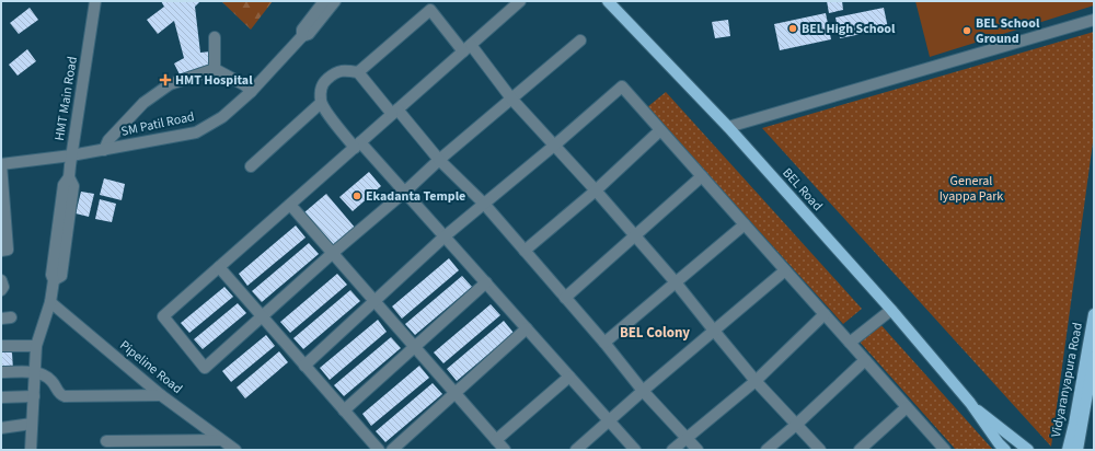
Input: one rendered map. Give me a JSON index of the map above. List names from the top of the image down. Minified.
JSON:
{"streets":{"main road":["BEL Road","Vidyaranyapura Road"],"street":["HMT Main Road","SM Patil Road","Pipeline Road"]},"crossings":[["HMT Main Road","SM Patil Road"]],"districts":["BEL Colony"],"parks":["General Iyappa Park"],"places":{"other":["BEL High School","BEL School Ground","Ekadanta Temple"],"health":["HMT Hospital"]}}
